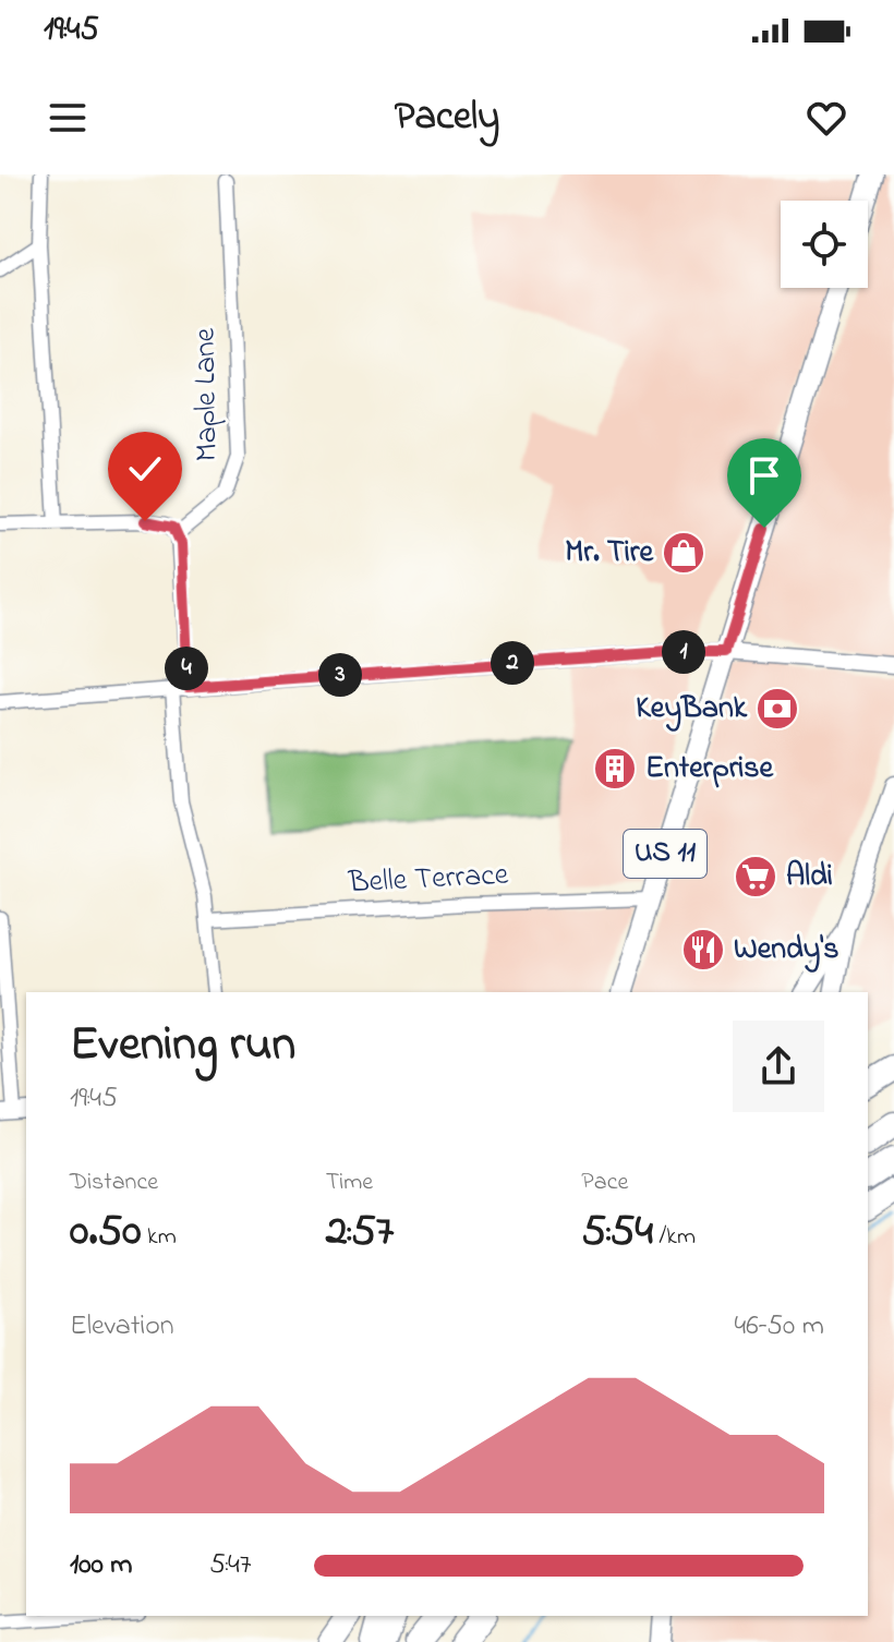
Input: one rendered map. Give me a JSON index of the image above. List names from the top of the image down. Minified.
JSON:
{"streets":{"main road":["US 11"],"street":["Maple Lane","Belle Terrace"]},"crossings":[["US 11","Belle Terrace"]],"places":{"shop":["Mr. Tire"],"bank":["KeyBank"],"building":["Enterprise"],"supermarket":["Aldi"],"restaurant":["Wendy's"]},"page":{"status":"19:45","header":"Pacely","pins":["1","2","4","3"],"heading":["Evening run","19:45"],"stats":[["Distance","0.50 km"],["Time","2:57"],["Pace","5:54 /km"]],"chart":["Elevation","46–50 m"],"list":[{"name":"100 m","note":"5:47"}]}}
